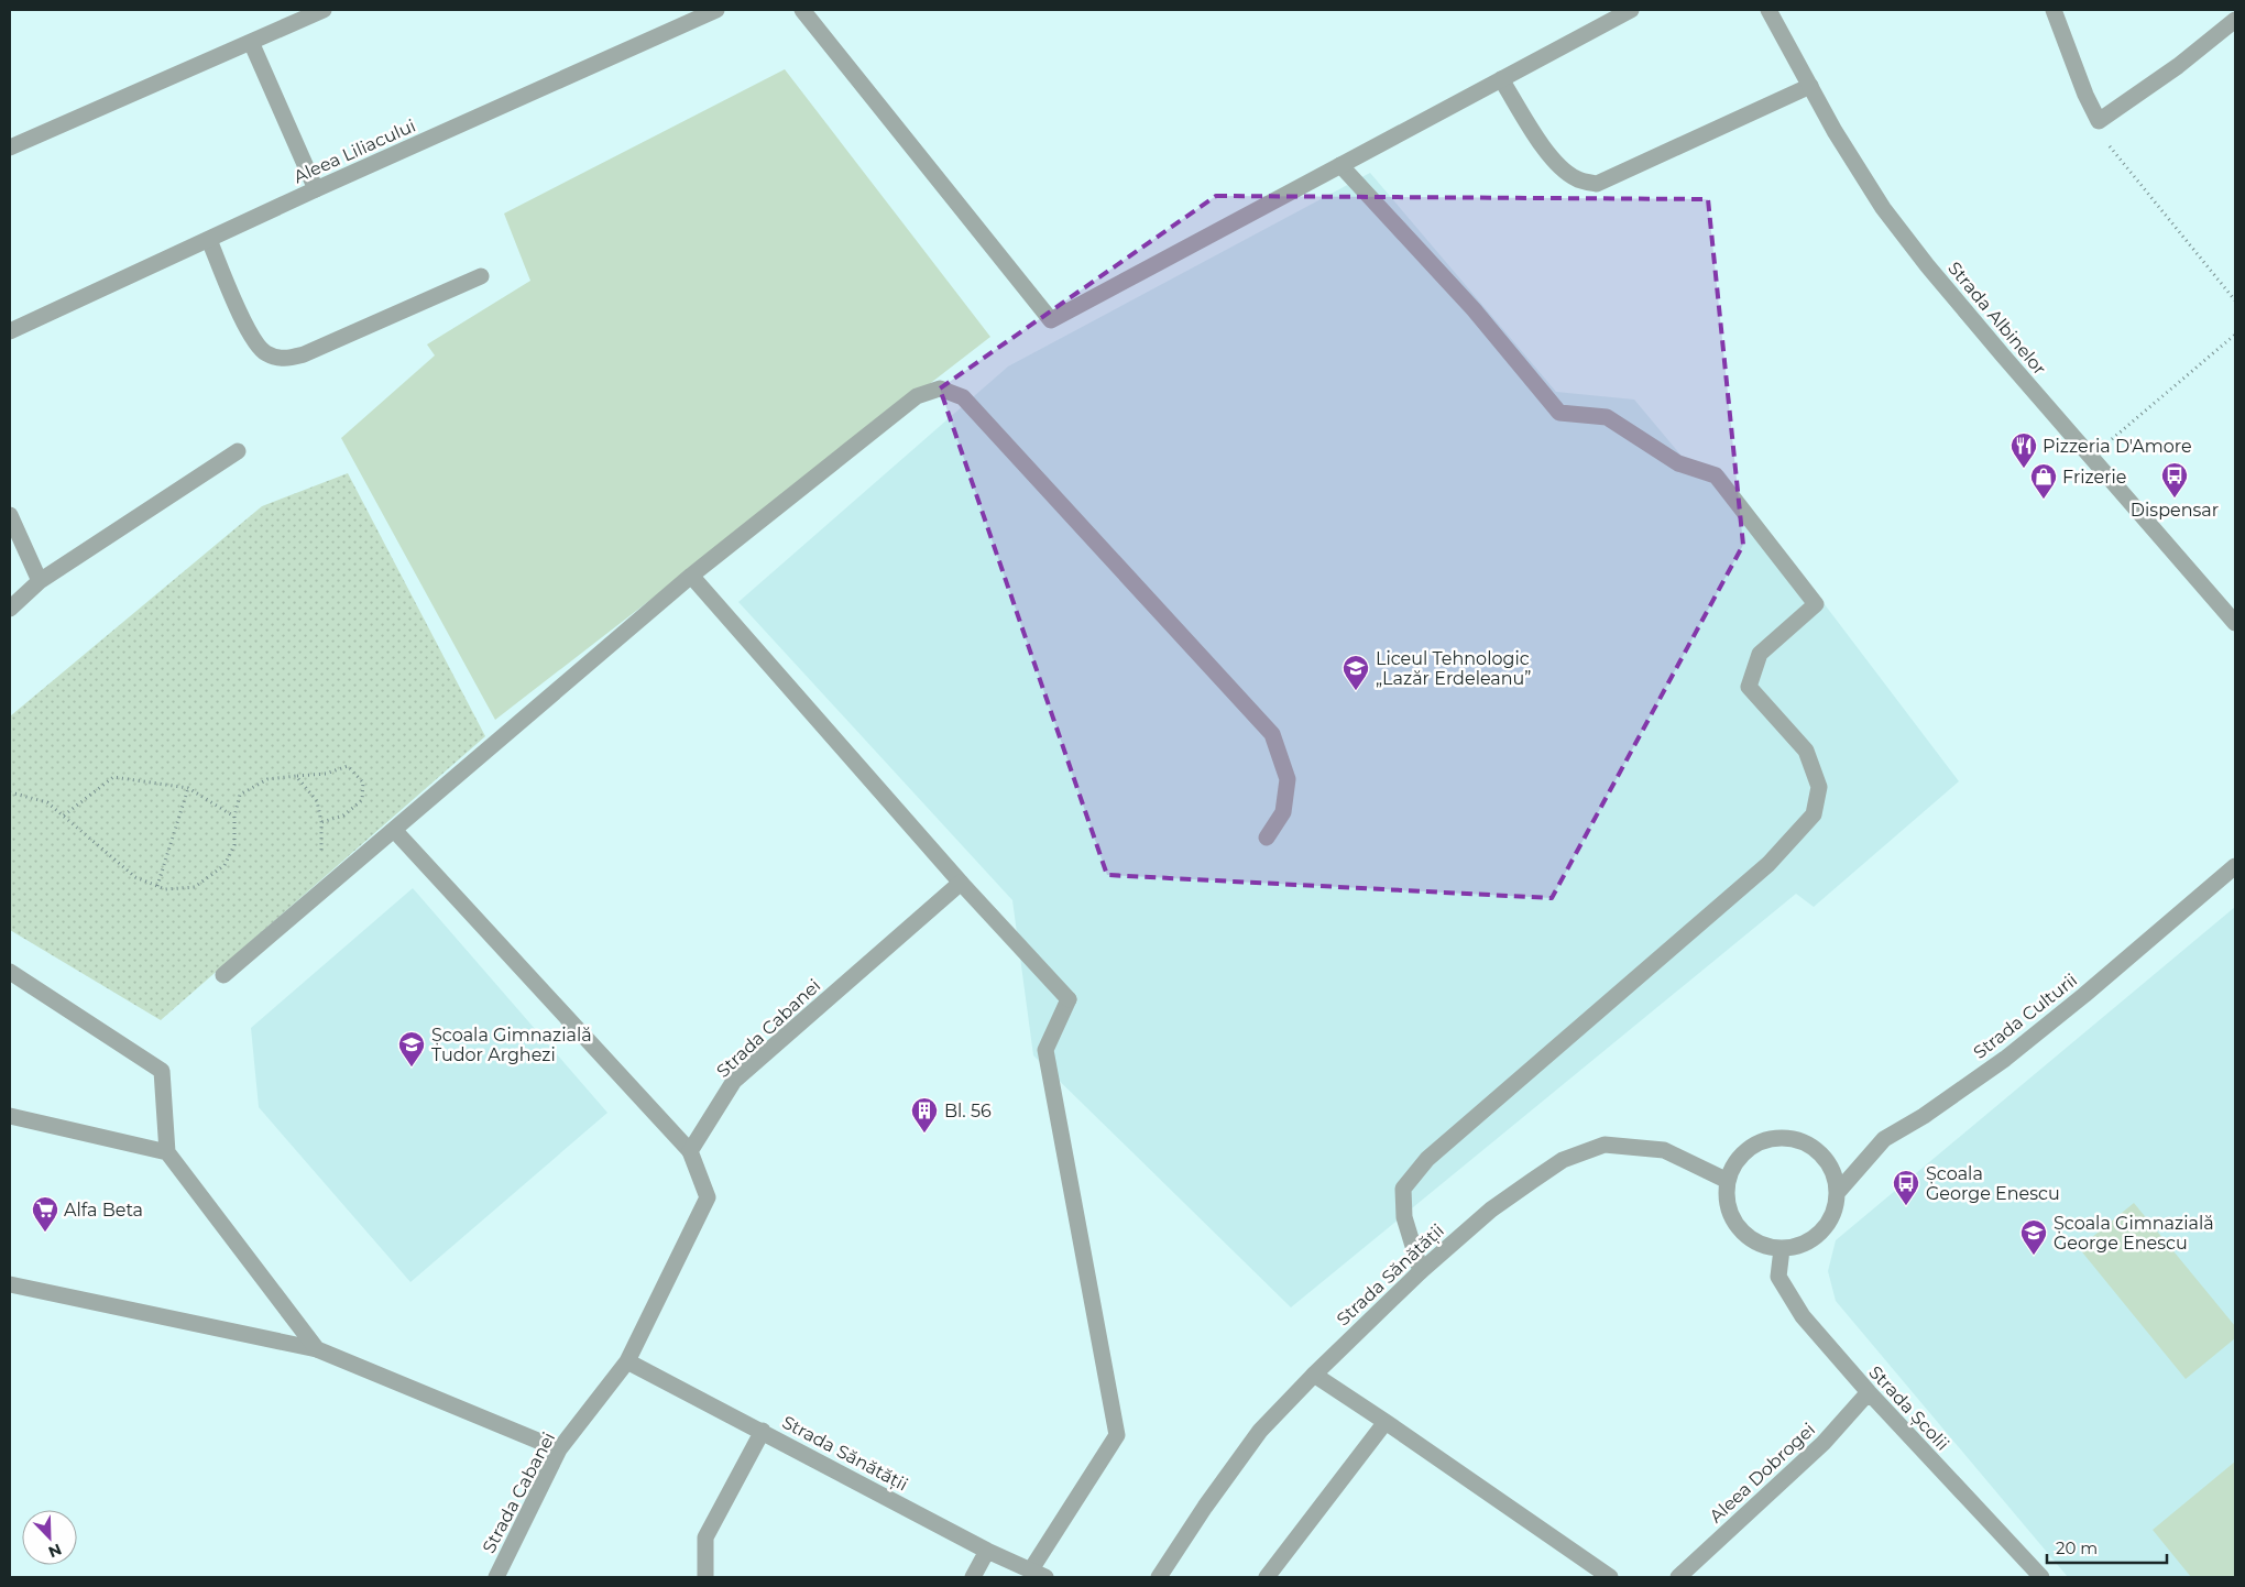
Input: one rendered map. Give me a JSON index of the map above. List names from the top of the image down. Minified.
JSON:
{"streets":{"street":["Aleea Liliacului","Strada Albinelor","Strada Culturii","Strada Cabanei","Strada Sănătății","Strada Școlii","Aleea Dobrogei"]},"crossings":[["Strada Culturii","Strada Sănătății"],["Strada Culturii","Strada Școlii"],["Strada Cabanei","Strada Sănătății"],["Strada Sănătății","Strada Școlii"],["Strada Școlii","Aleea Dobrogei"]],"places":{"restaurant":["Pizzeria D'Amore"],"bus stop":["Dispensar","Școala George Enescu"],"shop":["Frizerie"],"school or university":["Liceul Tehnologic „Lazăr Erdeleanu”","Școala Gimnazială Tudor Arghezi","Școala Gimnazială George Enescu"],"building":["Bl. 56"],"supermarket":["Alfa Beta"]},"scale_bar":"20 m","north":"bottom right"}
